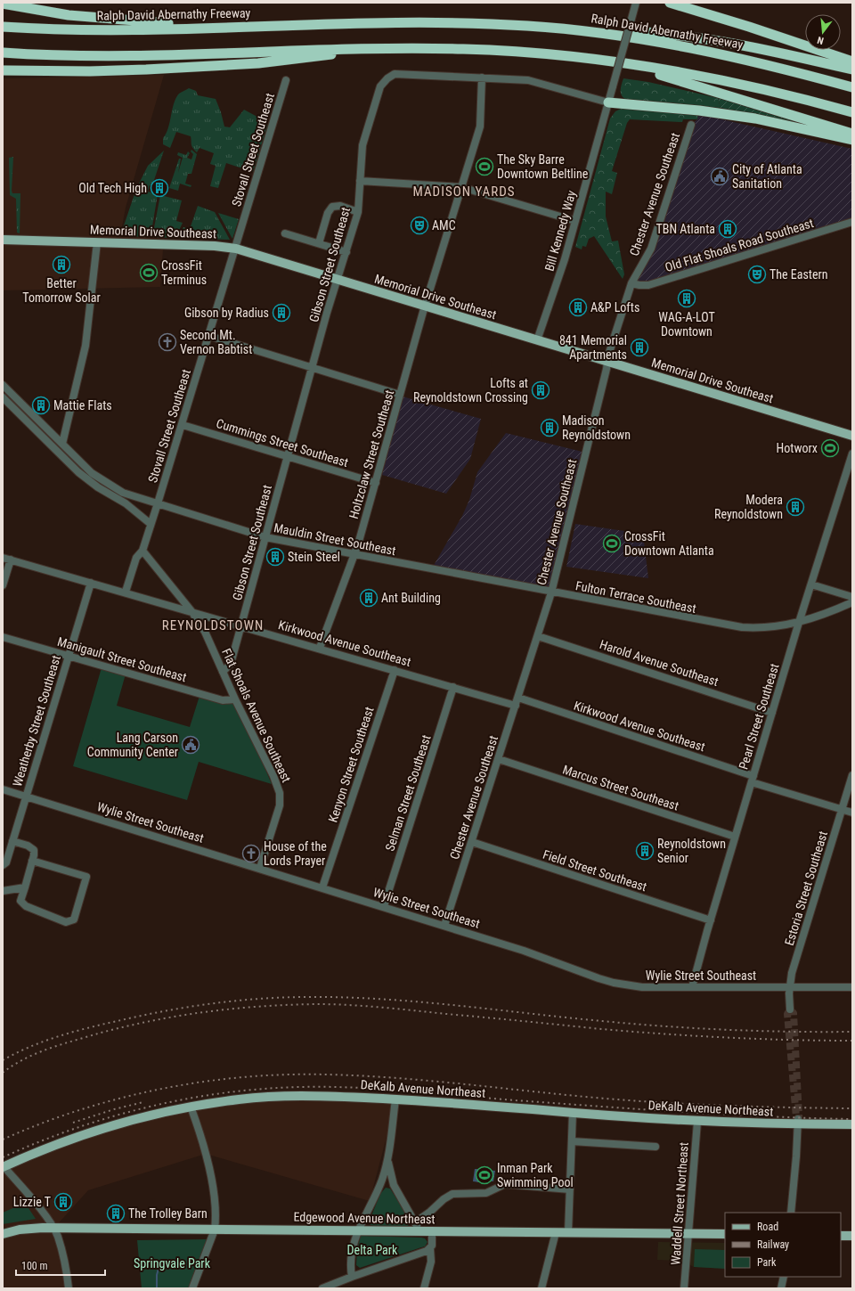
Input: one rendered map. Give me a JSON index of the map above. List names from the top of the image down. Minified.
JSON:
{"streets":{"highway":["Ralph David Abernathy Freeway"],"main road":["Memorial Drive Southeast","DeKalb Avenue Northeast","Edgewood Avenue Northeast"],"street":["Stovall Street Southeast","Chester Avenue Southeast","Bill Kennedy Way","Old Flat Shoals Road Southeast","Gibson Street Southeast","Cummings Street Southeast","Holtzclaw Street Southeast","Mauldin Street Southeast","Fulton Terrace Southeast","Kirkwood Avenue Southeast","Manigault Street Southeast","Harold Avenue Southeast","Flat Shoals Avenue Southeast","Pearl Street Southeast","Weatherby Street Southeast","Kenyon Street Southeast","Marcus Street Southeast","Selman Street Southeast","Wylie Street Southeast","Field Street Southeast","Estoria Street Southeast","Waddell Street Northeast"]},"crossings":[["Stovall Street Southeast","Memorial Drive Southeast"],["Stovall Street Southeast","Cummings Street Southeast"],["Stovall Street Southeast","Mauldin Street Southeast"],["Stovall Street Southeast","Kirkwood Avenue Southeast"],["Stovall Street Southeast","Flat Shoals Avenue Southeast"],["Chester Avenue Southeast","Memorial Drive Southeast"],["Chester Avenue Southeast","Old Flat Shoals Road Southeast"],["Chester Avenue Southeast","Fulton Terrace Southeast"],["Chester Avenue Southeast","Kirkwood Avenue Southeast"],["Chester Avenue Southeast","Harold Avenue Southeast"],["Chester Avenue Southeast","Marcus Street Southeast"],["Chester Avenue Southeast","Wylie Street Southeast"],["Chester Avenue Southeast","Field Street Southeast"],["Bill Kennedy Way","Memorial Drive Southeast"],["Bill Kennedy Way","Gibson Street Southeast"],["Memorial Drive Southeast","Gibson Street Southeast"],["Memorial Drive Southeast","Holtzclaw Street Southeast"],["Gibson Street Southeast","Cummings Street Southeast"],["Gibson Street Southeast","Holtzclaw Street Southeast"],["Gibson Street Southeast","Mauldin Street Southeast"],["Gibson Street Southeast","Kirkwood Avenue Southeast"],["Gibson Street Southeast","Flat Shoals Avenue Southeast"],["Cummings Street Southeast","Holtzclaw Street Southeast"],["Holtzclaw Street Southeast","Mauldin Street Southeast"],["Holtzclaw Street Southeast","Kirkwood Avenue Southeast"],["Mauldin Street Southeast","Fulton Terrace Southeast"],["Fulton Terrace Southeast","Pearl Street Southeast"],["Kirkwood Avenue Southeast","Flat Shoals Avenue Southeast"],["Kirkwood Avenue Southeast","Pearl Street Southeast"],["Kirkwood Avenue Southeast","Weatherby Street Southeast"],["Kirkwood Avenue Southeast","Kenyon Street Southeast"],["Kirkwood Avenue Southeast","Selman Street Southeast"],["Kirkwood Avenue Southeast","Estoria Street Southeast"],["Manigault Street Southeast","Flat Shoals Avenue Southeast"],["Manigault Street Southeast","Weatherby Street Southeast"],["Harold Avenue Southeast","Pearl Street Southeast"],["Flat Shoals Avenue Southeast","Wylie Street Southeast"],["Pearl Street Southeast","Marcus Street Southeast"],["Pearl Street Southeast","Wylie Street Southeast"],["Pearl Street Southeast","Field Street Southeast"],["Weatherby Street Southeast","Wylie Street Southeast"],["Kenyon Street Southeast","Wylie Street Southeast"],["Selman Street Southeast","Wylie Street Southeast"],["Wylie Street Southeast","Estoria Street Southeast"],["DeKalb Avenue Northeast","Waddell Street Northeast"],["Waddell Street Northeast","Edgewood Avenue Northeast"]],"districts":["MADISON YARDS","REYNOLDSTOWN"],"parks":["Delta Park","Springvale Park"],"places":{"sports":["The Sky Barre Downtown Beltline","CrossFit Terminus","Hotworx","CrossFit Downtown Atlanta","Inman Park Swimming Pool"],"public building":["City of Atlanta Sanitation","Lang Carson Community Center"],"building":["Old Tech High","TBN Atlanta","Better Tomorrow Solar","WAG-A-LOT Downtown","A&P Lofts","Gibson by Radius","841 Memorial Apartments","Lofts at Reynoldstown Crossing","Mattie Flats","Madison Reynoldstown","Modera Reynoldstown","Stein Steel","Ant Building","Reynoldstown Senior","Lizzie T","The Trolley Barn"],"theatre":["AMC","The Eastern"],"church":["Second Mt. Vernon Babtist","House of the Lords Prayer"]},"legend":["Road","Railway","Park"],"scale_bar":"100 m","north":"bottom"}
